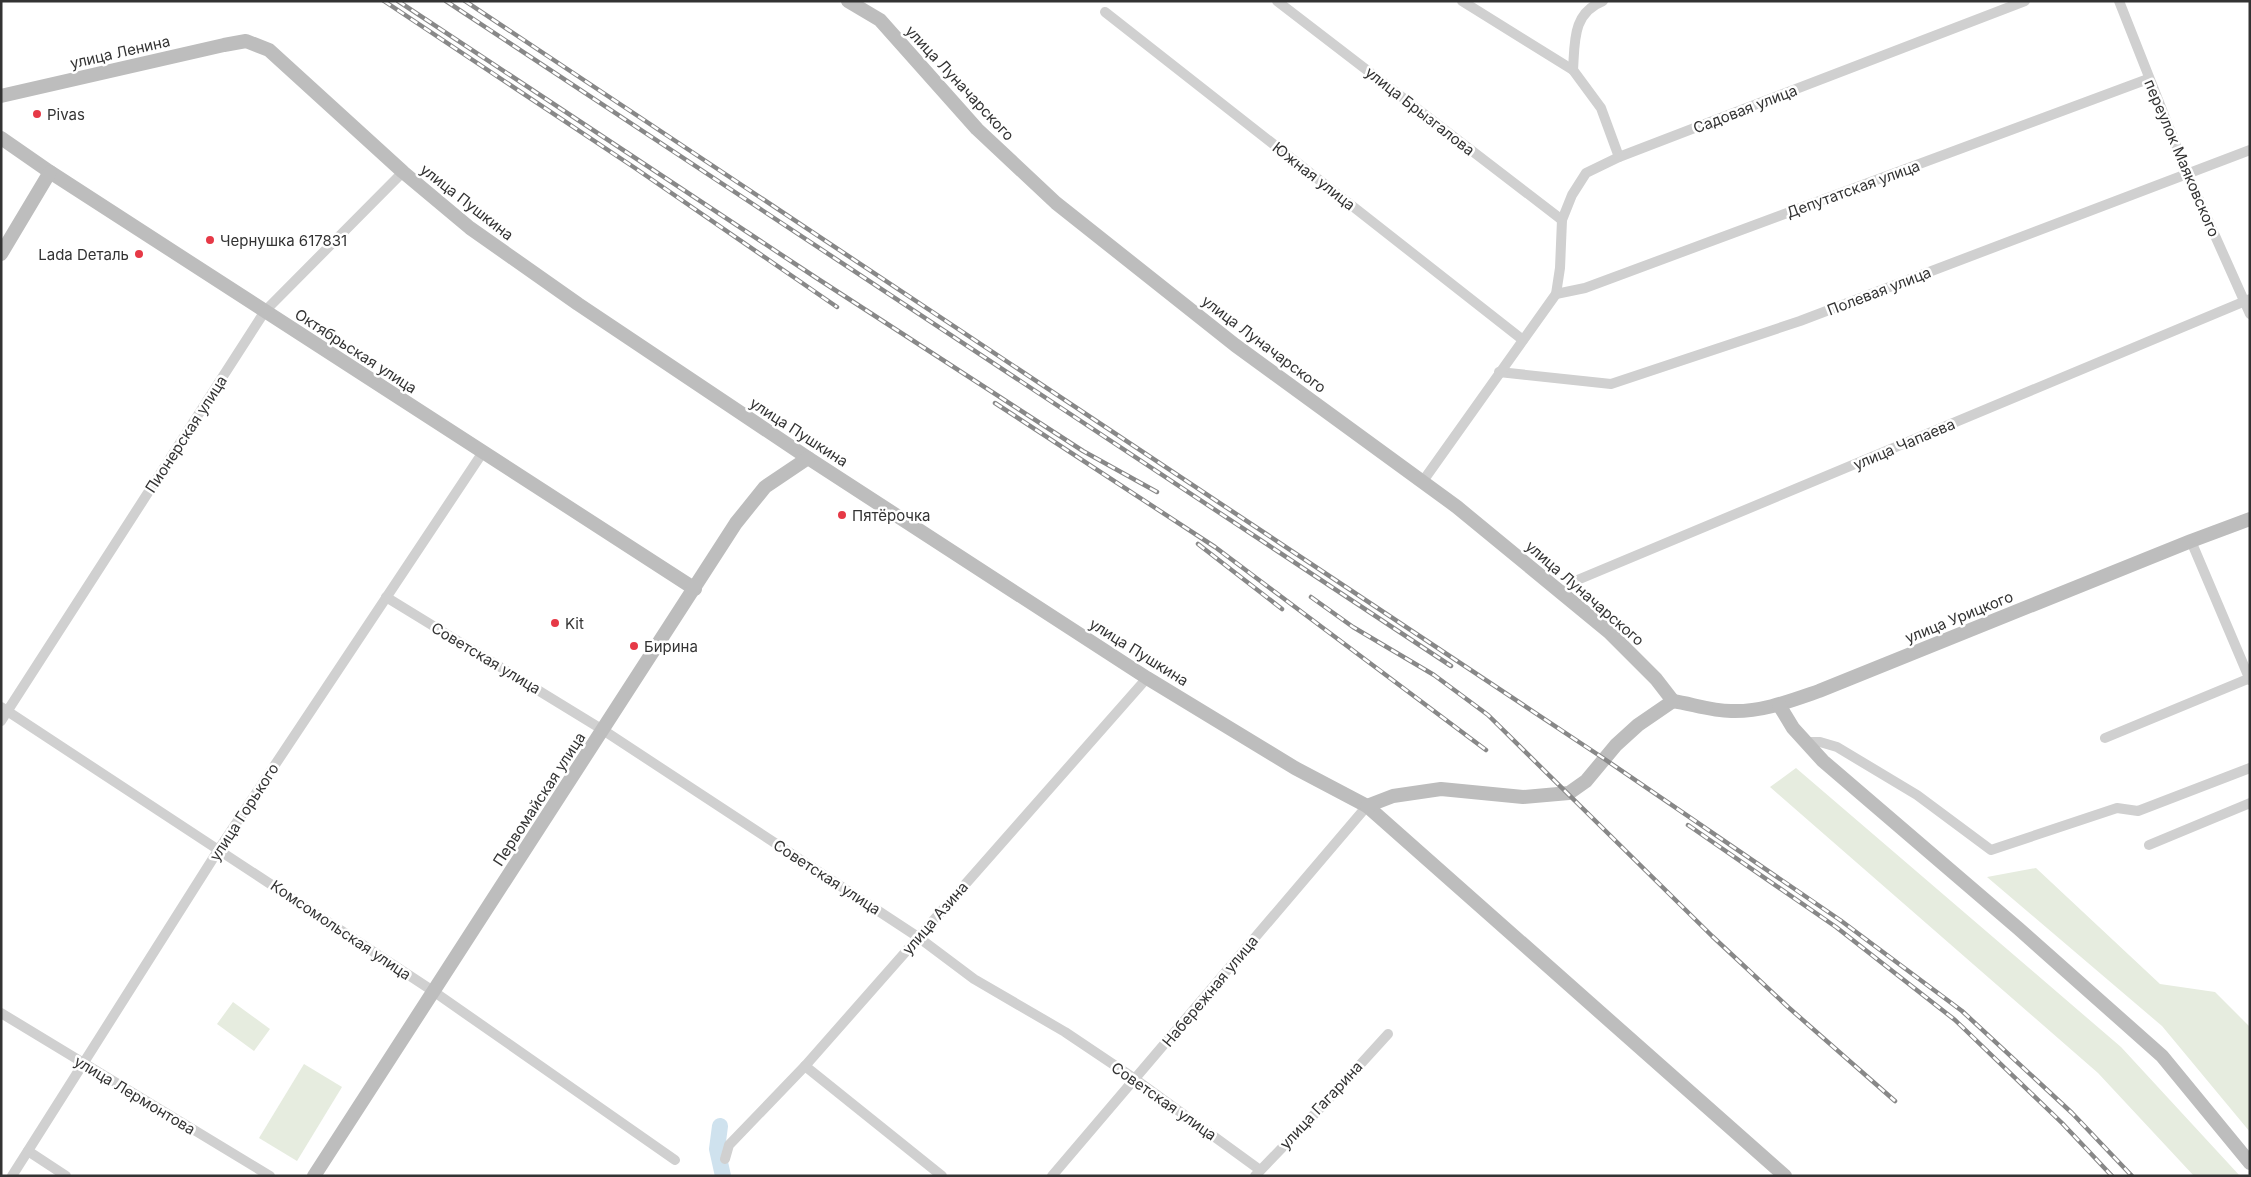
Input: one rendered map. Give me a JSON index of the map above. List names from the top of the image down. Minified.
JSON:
{"streets":{"street":["улица Ленина","улица Луначарского","Садовая улица","улица Брызгалова","переулок Маяковского","Южная улица","Депутатская улица","улица Пушкина","Полевая улица","Октябрьская улица","Пионерская улица","улица Чапаева","улица Урицкого","Советская улица","Первомайская улица","улица Горького","улица Азина","Комсомольская улица","Набережная улица","улица Лермонтова","улица Гагарина"]},"crossings":[["улица Ленина","улица Пушкина"],["улица Луначарского","улица Чапаева"],["улица Луначарского","улица Урицкого"],["Садовая улица","улица Брызгалова"],["Садовая улица","Депутатская улица"],["переулок Маяковского","Депутатская улица"],["переулок Маяковского","Полевая улица"],["переулок Маяковского","улица Чапаева"],["улица Пушкина","Пионерская улица"],["улица Пушкина","Первомайская улица"],["улица Пушкина","улица Азина"],["улица Пушкина","Набережная улица"],["Октябрьская улица","Пионерская улица"],["Октябрьская улица","Первомайская улица"],["Октябрьская улица","улица Горького"],["Пионерская улица","Комсомольская улица"],["Советская улица","Первомайская улица"],["Советская улица","улица Горького"],["Советская улица","улица Азина"],["Советская улица","Набережная улица"],["Советская улица","улица Гагарина"],["Первомайская улица","Комсомольская улица"],["улица Горького","Комсомольская улица"],["улица Горького","улица Лермонтова"]],"places":["Pivas","Чернушка 617831","Lada Dеталь","Пятёрочка","Kit","Бирина"]}
